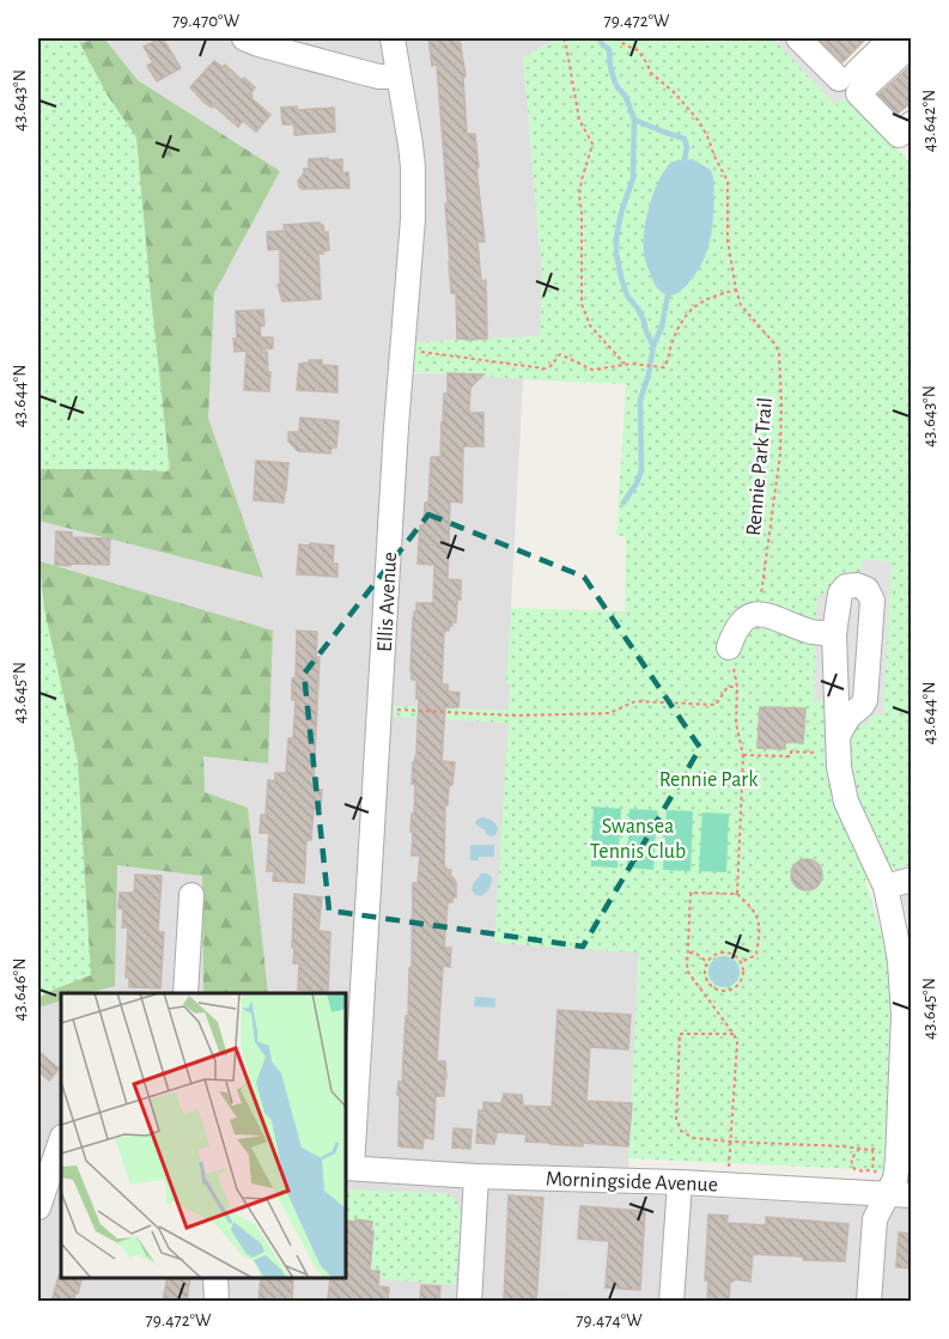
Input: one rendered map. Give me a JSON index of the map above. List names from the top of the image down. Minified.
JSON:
{"streets":{"street":["Ellis Avenue","Morningside Avenue"],"path":["Rennie Park Trail"]},"crossings":[["Ellis Avenue","Morningside Avenue"]],"parks":["Rennie Park","Swansea Tennis Club"],"coordinates":["79.470°W","79.472°W","43.643°N","43.642°N","43.644°N","43.645°N","43.646°N","79.474°W"]}
